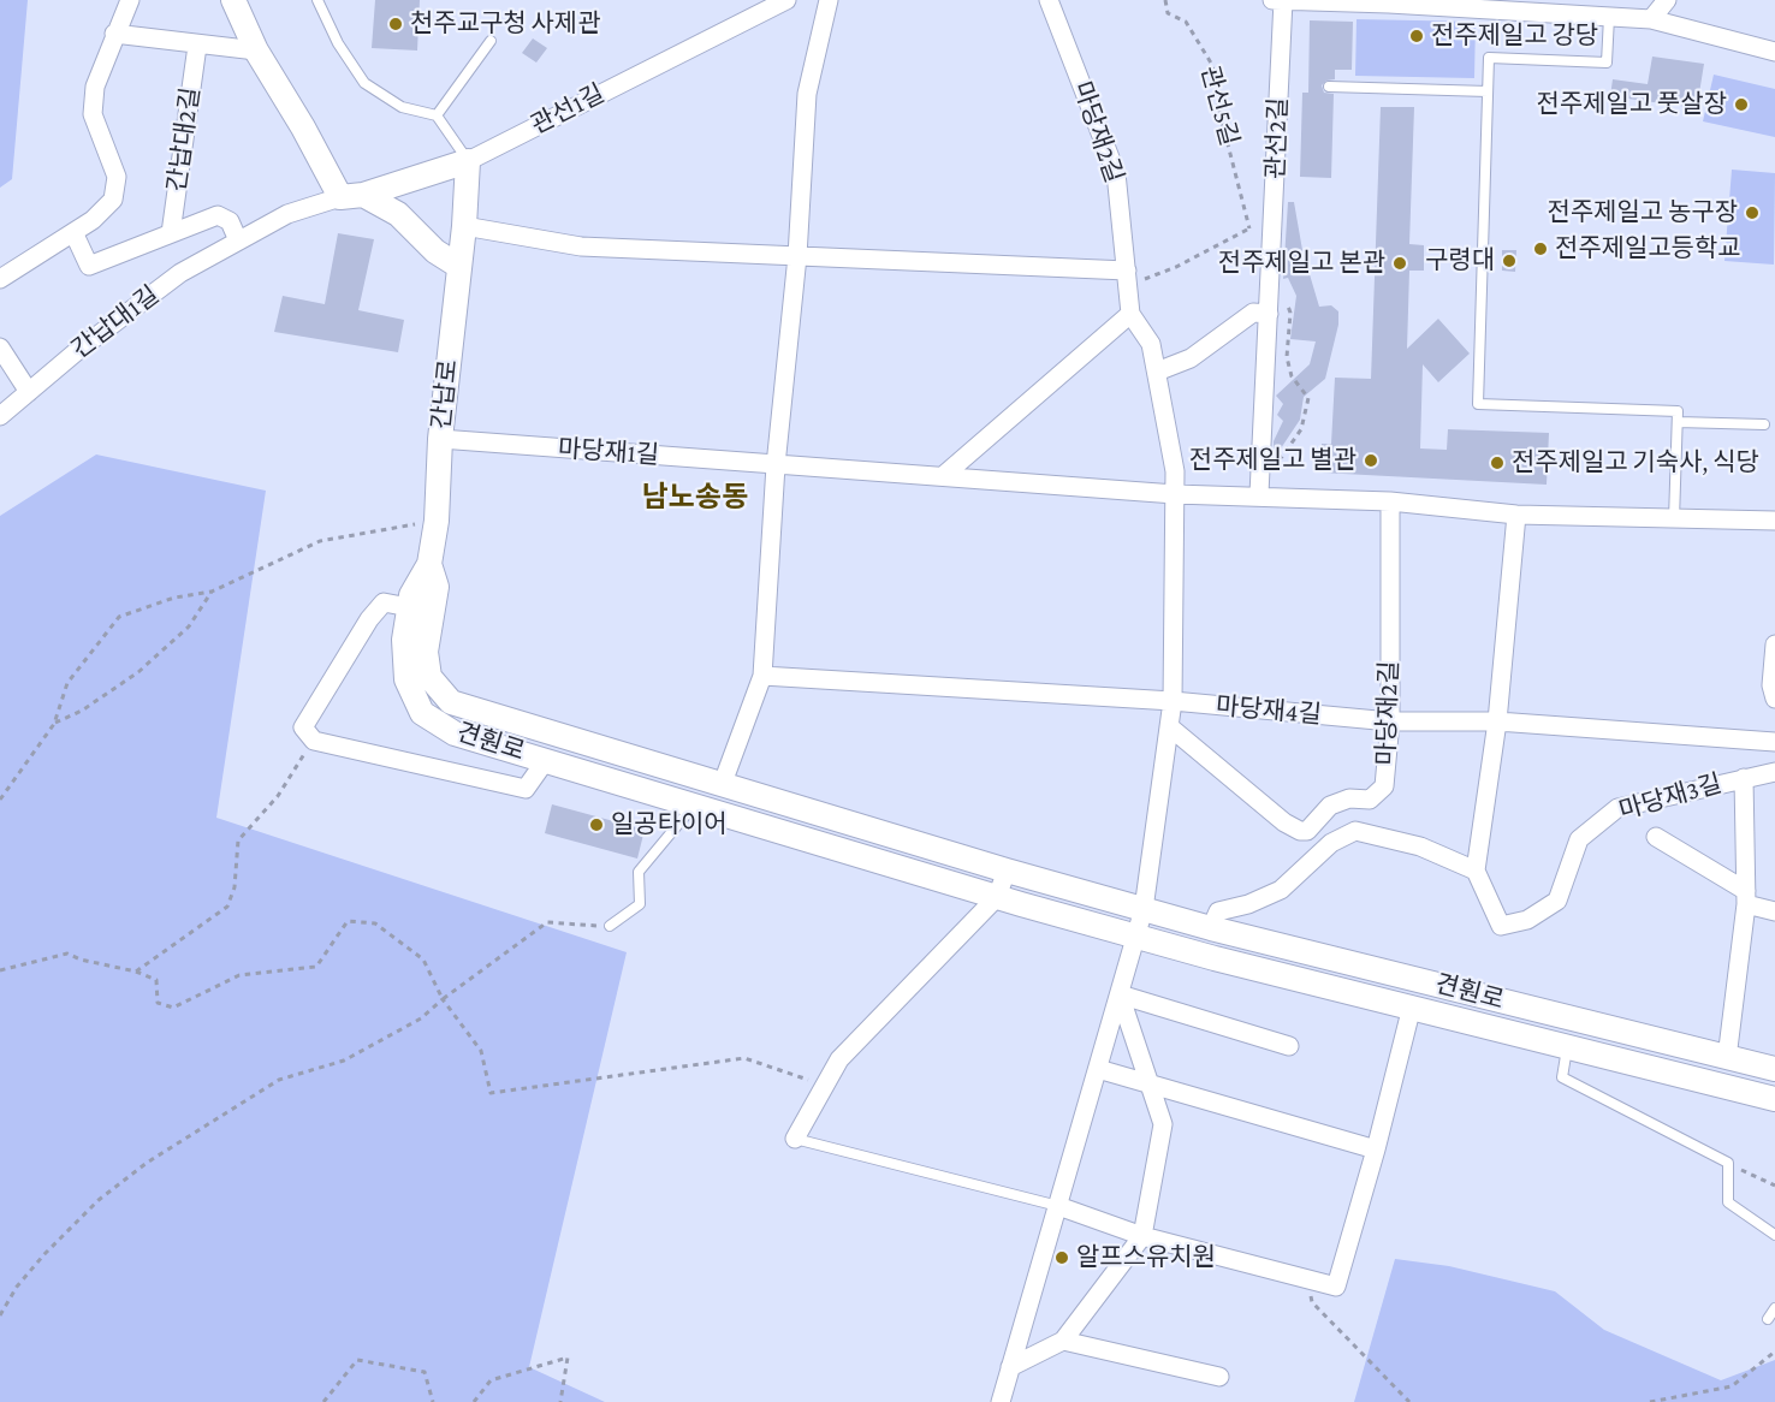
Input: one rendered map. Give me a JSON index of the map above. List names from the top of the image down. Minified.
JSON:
{"streets":{"street":["관선1길","마당재2길","관선2길","간납대2길","간납대1길","간납로","마당재1길","마당재4길","견훤로","마당재3길"],"path":["관선5길"]},"crossings":[["관선5길","마당재2길"],["관선1길","간납대1길"],["관선1길","간납로"],["마당재2길","마당재4길"],["마당재2길","견훤로"],["간납대2길","간납대1길"],["간납로","마당재1길"],["간납로","견훤로"]],"districts":["남노송동"],"places":["천주교구청 사제관","전주제일고 강당","전주제일고 풋살장","전주제일고 농구장","전주제일고등학교","구령대","전주제일고 본관","전주제일고 별관","전주제일고 기숙사, 식당","일공타이어","알프스유치원"]}
